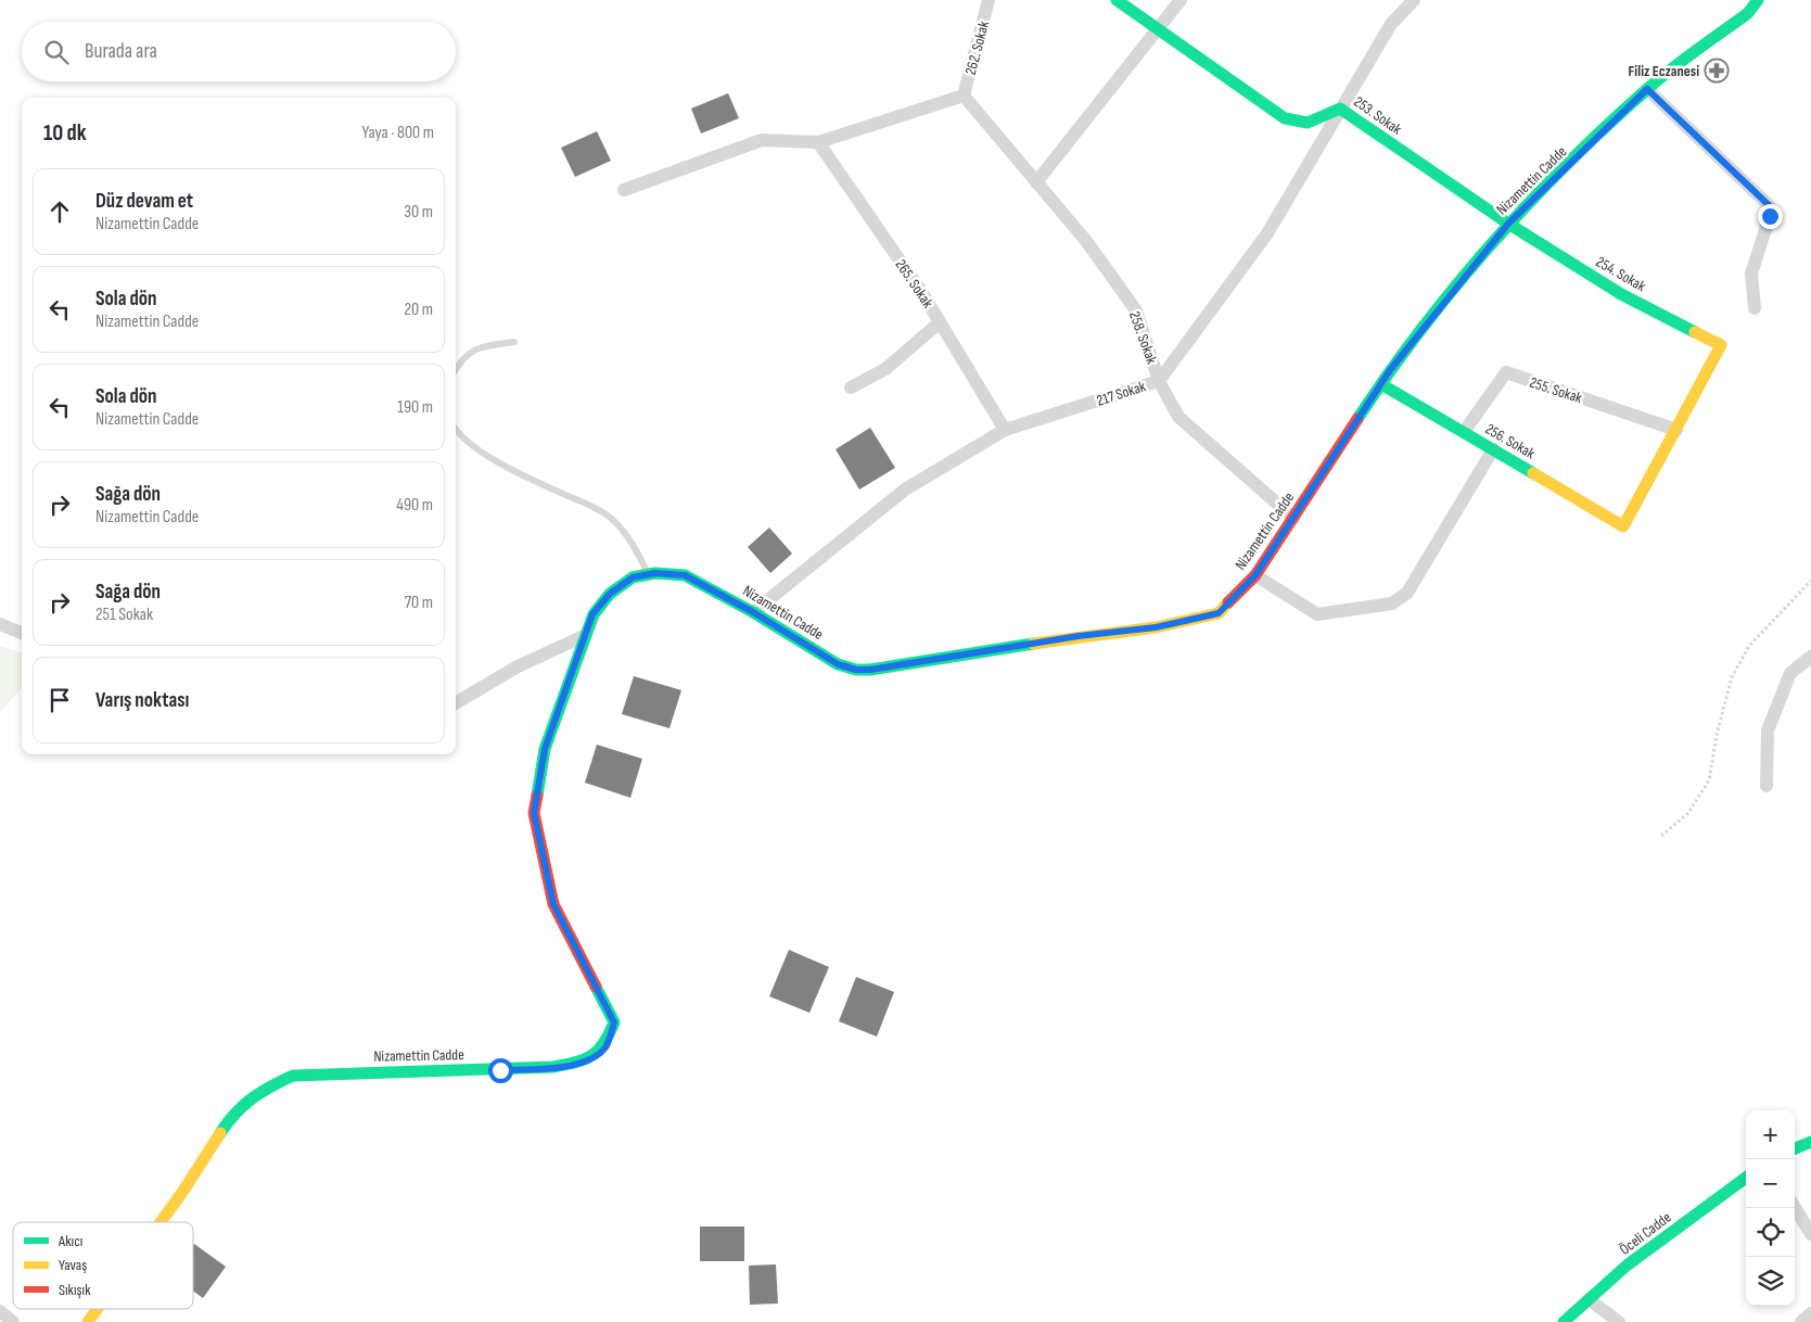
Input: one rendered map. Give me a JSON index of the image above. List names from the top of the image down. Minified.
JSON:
{"streets":{"street":["262. Sokak","253. Sokak","Nizamettin Cadde","254. Sokak","265. Sokak","258. Sokak","255. Sokak","217 Sokak","256. Sokak","Öceli Cadde"]},"crossings":[["262. Sokak","258. Sokak"],["253. Sokak","Nizamettin Cadde"],["253. Sokak","254. Sokak"],["253. Sokak","217 Sokak"],["Nizamettin Cadde","254. Sokak"],["Nizamettin Cadde","258. Sokak"],["Nizamettin Cadde","217 Sokak"],["Nizamettin Cadde","256. Sokak"],["254. Sokak","255. Sokak"],["254. Sokak","256. Sokak"],["265. Sokak","217 Sokak"],["258. Sokak","217 Sokak"],["255. Sokak","256. Sokak"]],"places":{"pharmacy":["Filiz Eczanesi"]},"legend":["Akıcı","Yavaş","Sıkışık"],"page":{"search":"Burada ara","heading":["10 dk","Yaya · 800 m"],"list":[["Düz devam et","Nizamettin Cadde","30 m"],["Sola dön","Nizamettin Cadde","20 m"],["Sola dön","Nizamettin Cadde","190 m"],["Sağa dön","Nizamettin Cadde","490 m"],["Sağa dön","251 Sokak","70 m"],"Varış noktası"],"map_buttons":["+","−"]}}
